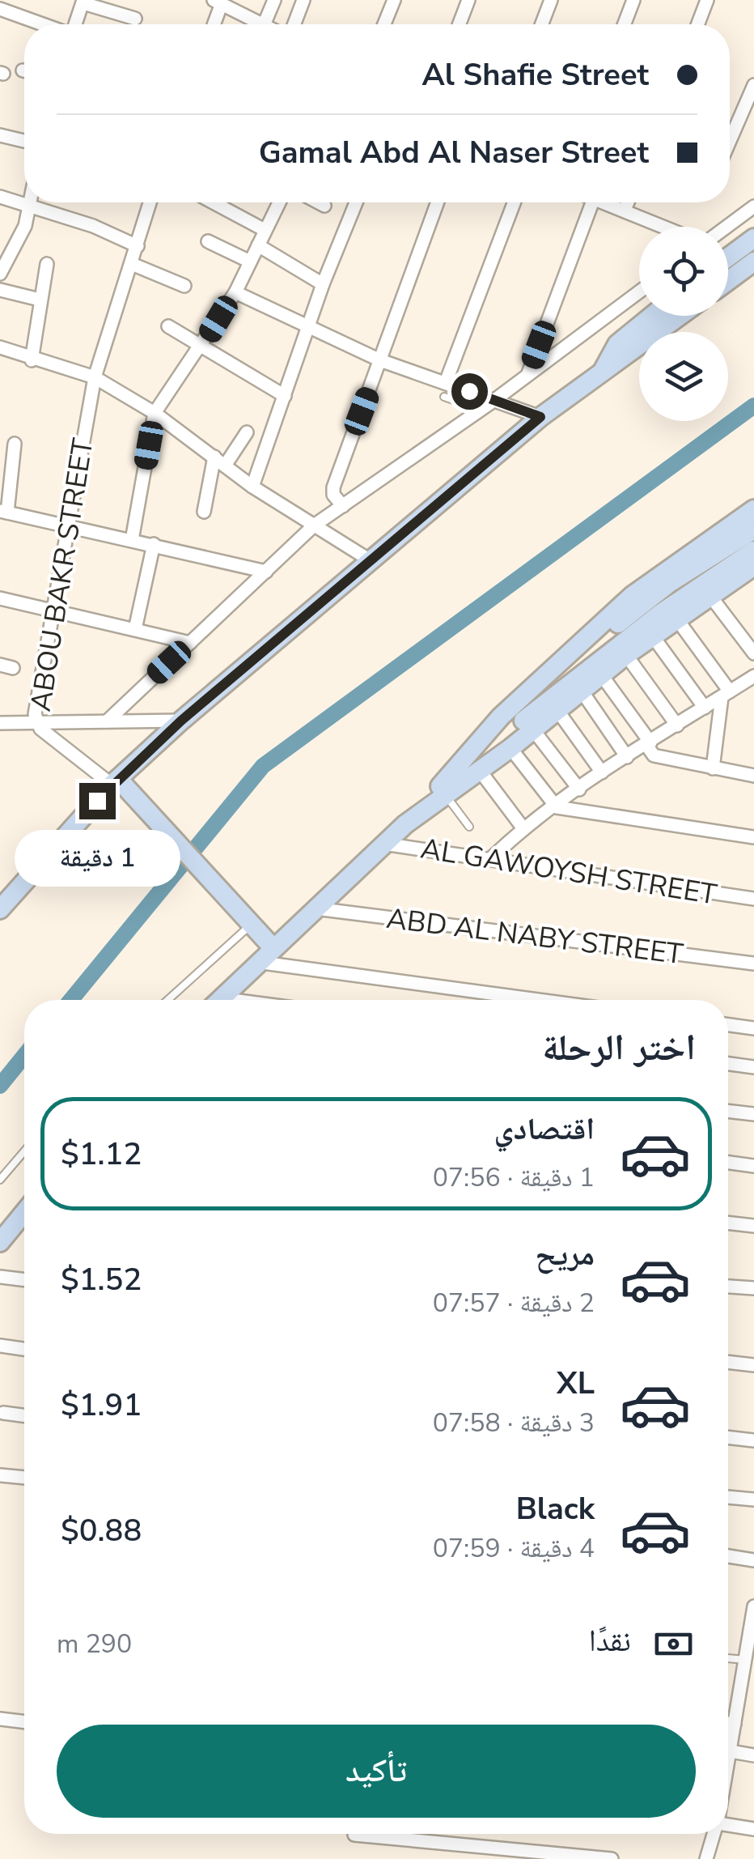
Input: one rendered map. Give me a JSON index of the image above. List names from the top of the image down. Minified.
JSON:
{"streets":{"street":["ABOU BAKR STREET","AL GAWOYSH STREET","ABD AL NABY STREET"]},"page":{"banner":["Al Shafie Street","Gamal Abd Al Naser Street"],"bubble":"1 دقيقة","heading":"اختر الرحلة","list":[{"name":"اقتصادي","note":"1 دقيقة · 07:56","value":"$1.12"},{"name":"مريح","note":"2 دقيقة · 07:57","value":"$1.52"},{"name":"XL","note":"3 دقيقة · 07:58","value":"$1.91"},{"name":"Black","note":"4 دقيقة · 07:59","value":"$0.88"}],"pay":["نقدًا","290 m"],"buttons":"تأكيد"}}
